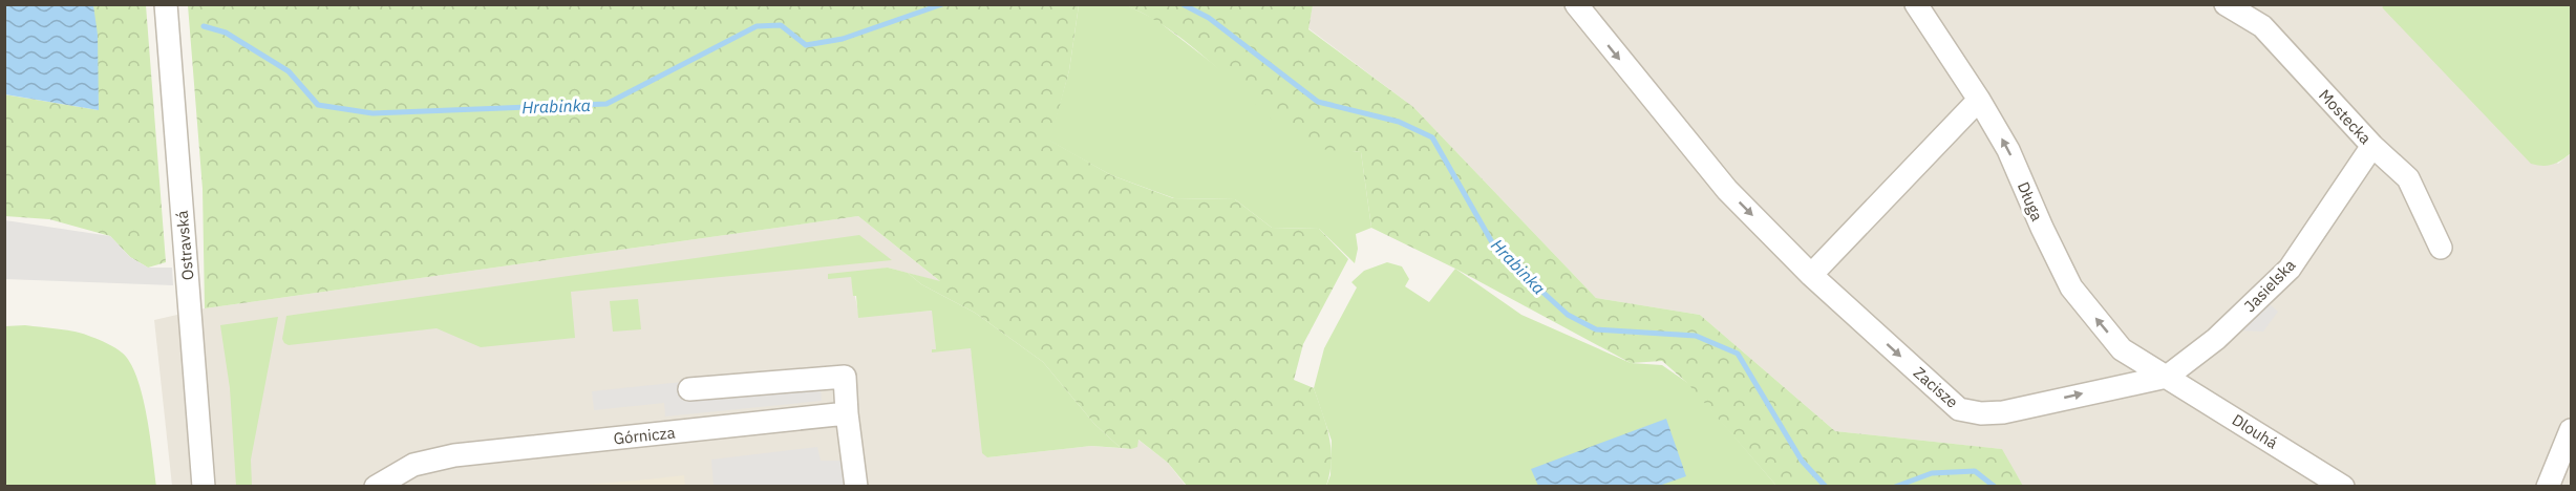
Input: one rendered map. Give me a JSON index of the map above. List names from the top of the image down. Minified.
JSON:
{"streets":{"street":["Mostecka","Długa","Ostravská","Jasielska","Zacisze","Dlouhá","Górnicza"]},"crossings":[["Mostecka","Jasielska"],["Długa","Jasielska"],["Długa","Zacisze"],["Długa","Dlouhá"],["Jasielska","Zacisze"],["Jasielska","Dlouhá"],["Zacisze","Dlouhá"]],"one_way":["Długa","Zacisze"],"water":["Hrabinka"]}
